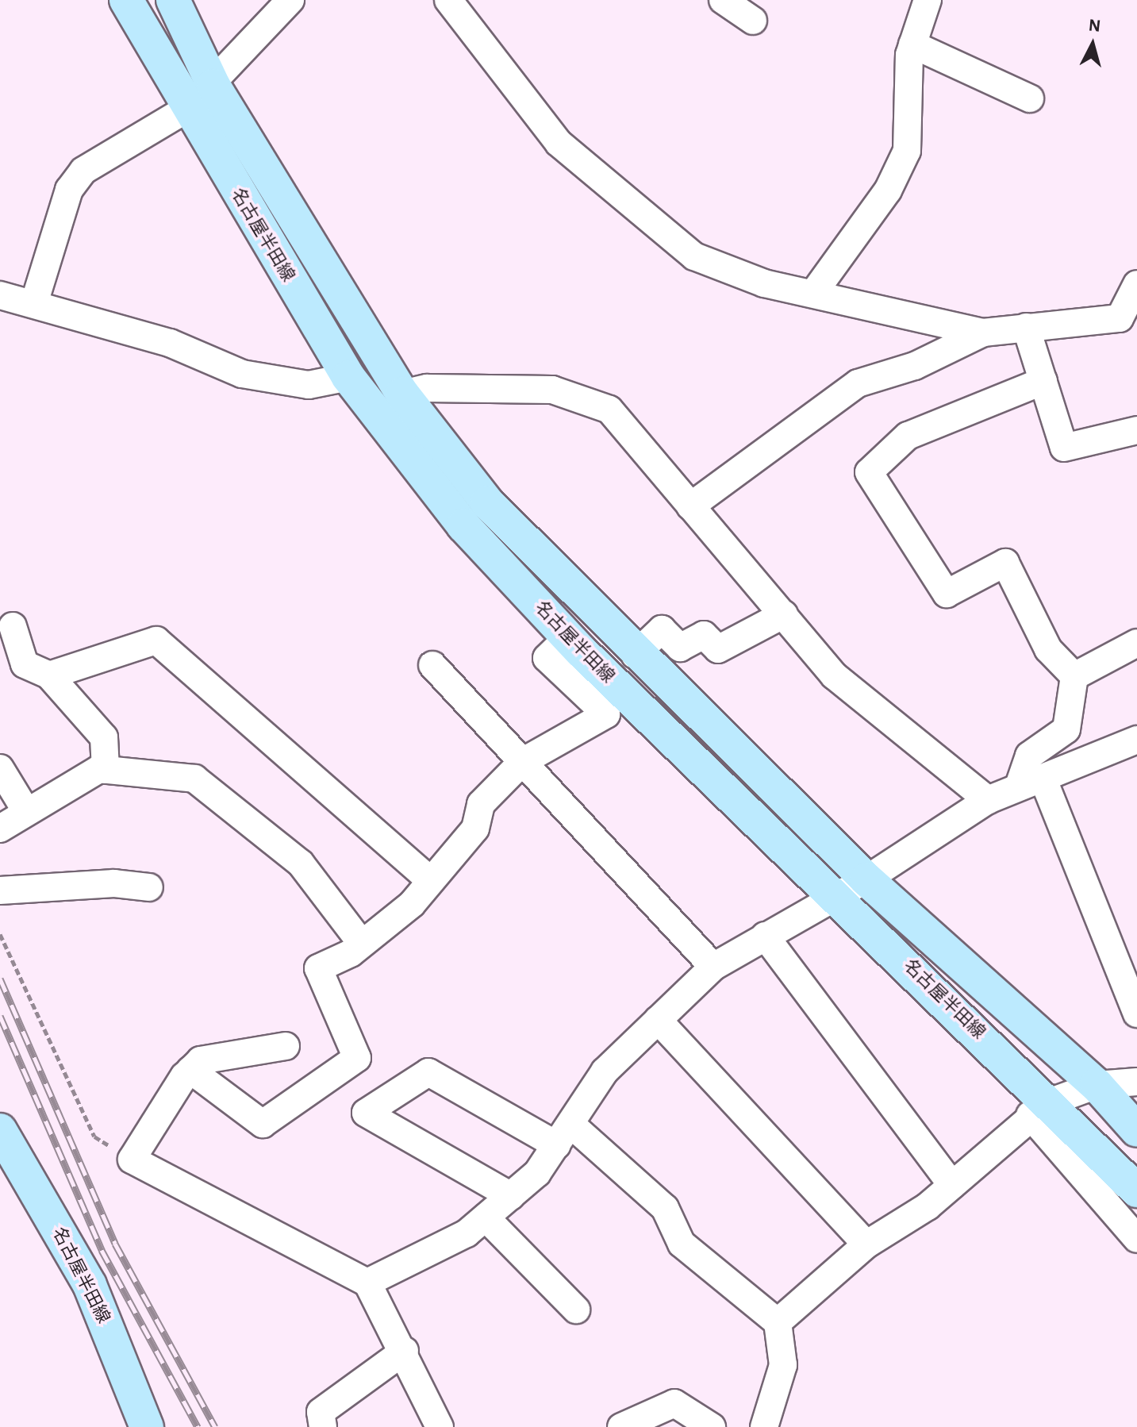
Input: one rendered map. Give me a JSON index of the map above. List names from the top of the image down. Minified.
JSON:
{"streets":{"main road":["名古屋半田線"]},"north":"top"}
